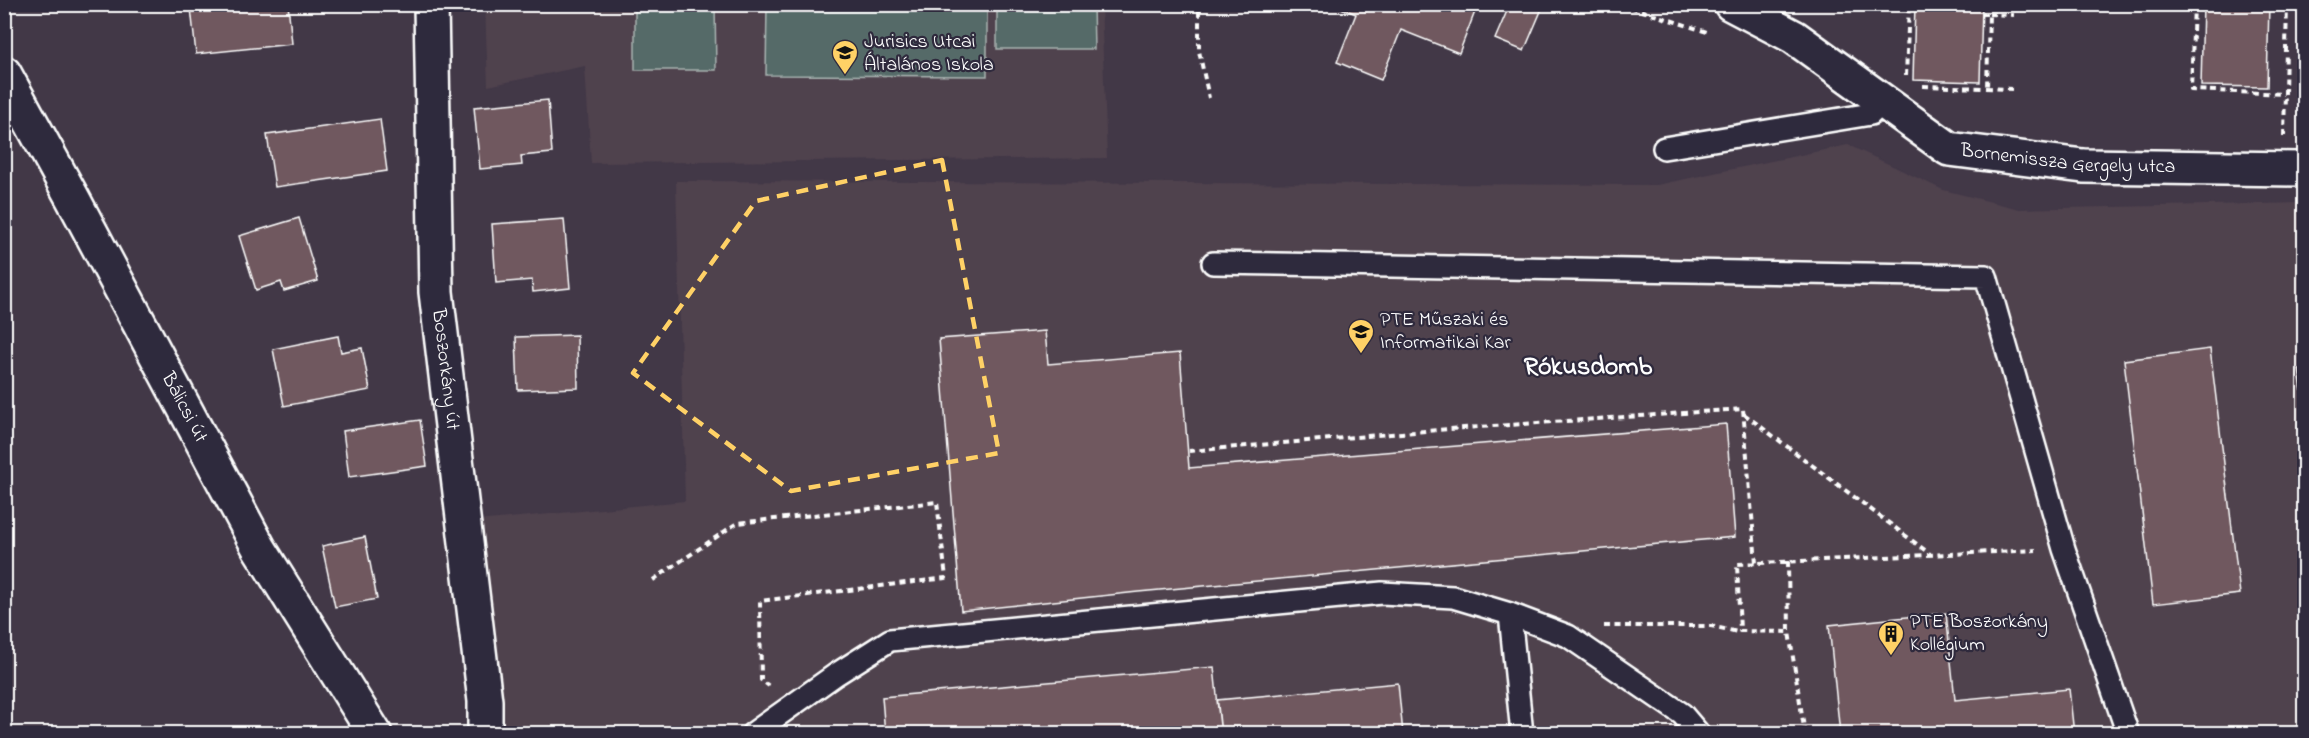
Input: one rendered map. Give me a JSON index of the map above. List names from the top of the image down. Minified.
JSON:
{"streets":{"street":["Bornemissza Gergely utca","Boszorkány út","Bálicsi út"]},"districts":["Rókusdomb"],"places":{"school or university":["Jurisics Utcai Általános Iskola","PTE Műszaki és Informatikai Kar"],"building":["PTE Boszorkány Kollégium"]}}
